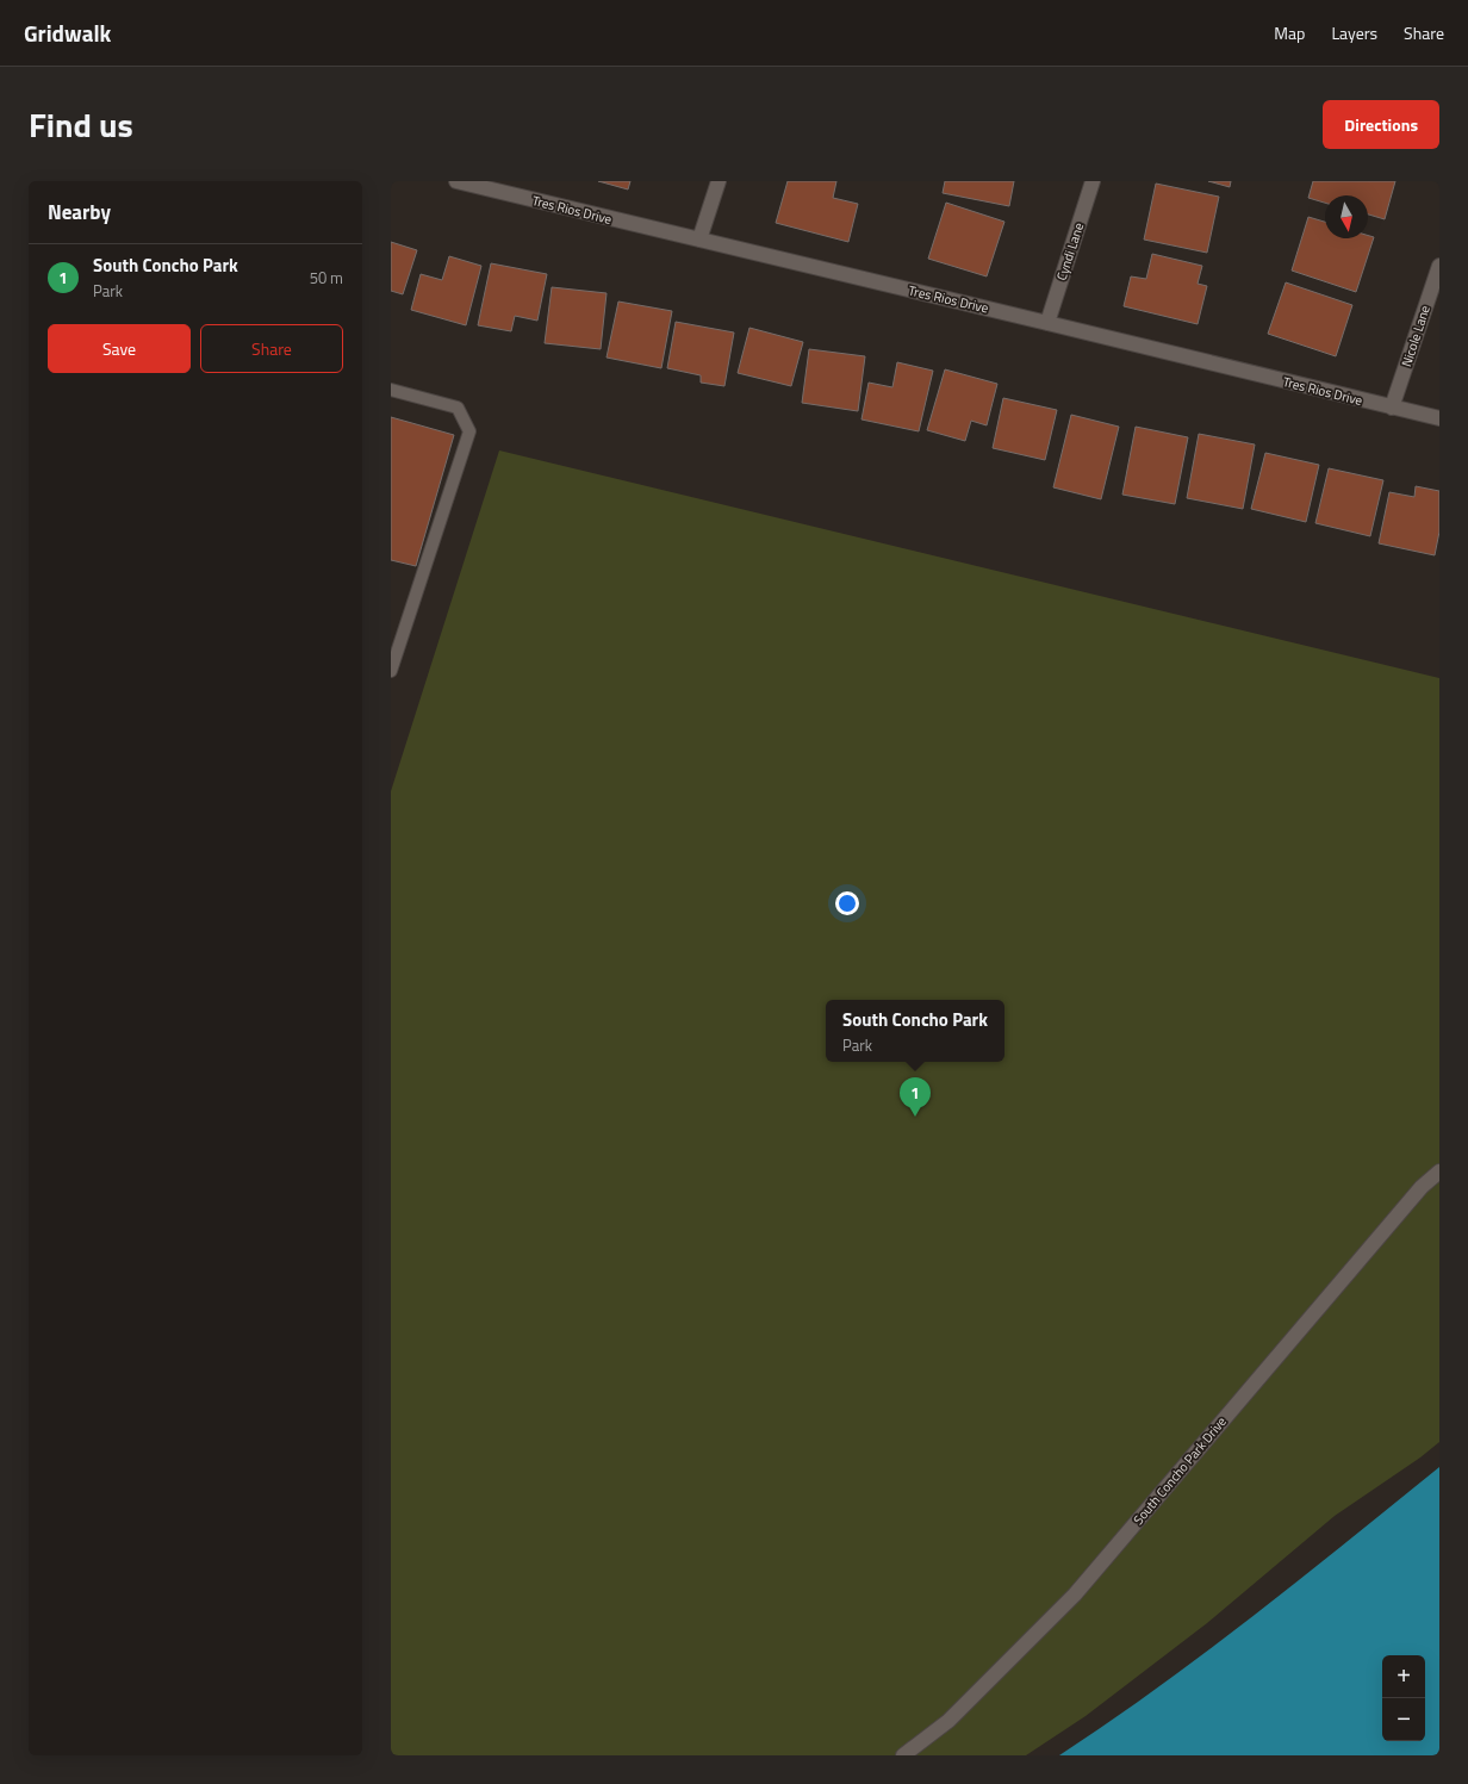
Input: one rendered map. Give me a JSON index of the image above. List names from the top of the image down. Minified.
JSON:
{"streets":{"street":["Tres Rios Drive","Cyndi Lane","Nicole Lane","South Concho Park Drive"]},"crossings":[["Tres Rios Drive","Cyndi Lane"],["Tres Rios Drive","Nicole Lane"]],"north":"bottom","page":{"header":"Gridwalk","nav":["Map","Layers","Share"],"title":"Find us","buttons":["Directions",["Save","Share"]],"heading":"Nearby","list":[{"mark":"1","name":"South Concho Park","note":"Park","value":"50 m"}],"popup":["South Concho Park","Park"],"pins":"1","map_buttons":["+","−"]}}
